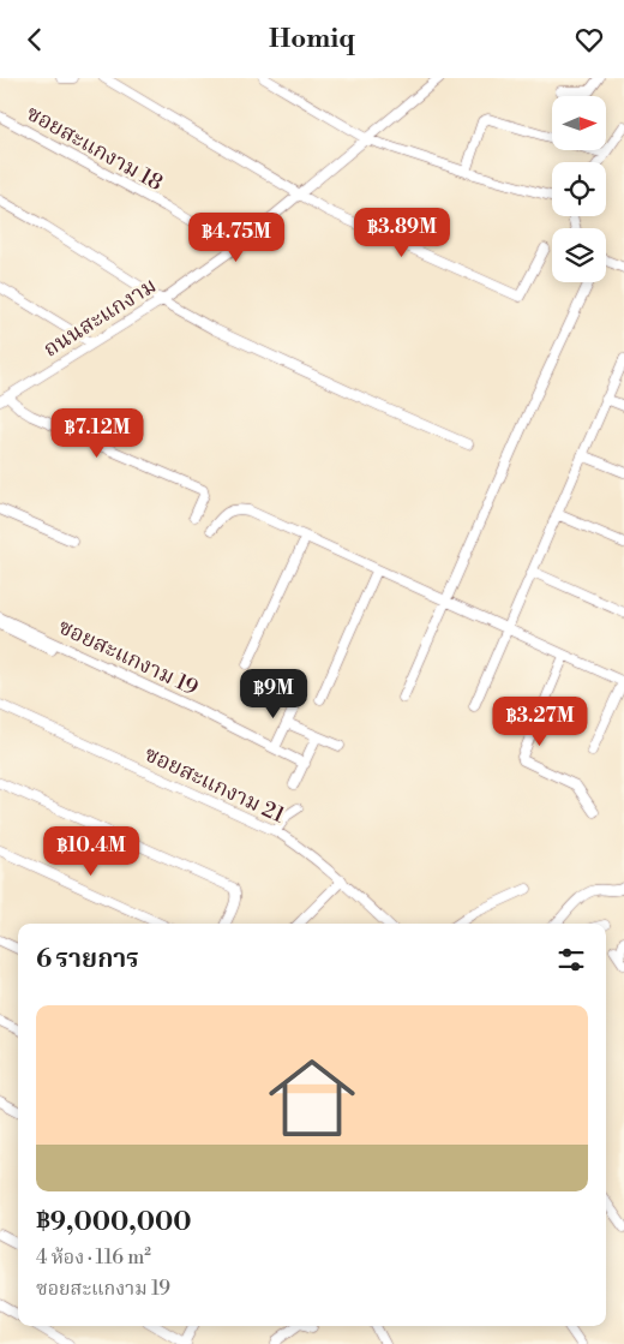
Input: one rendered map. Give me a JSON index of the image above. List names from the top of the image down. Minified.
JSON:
{"streets":{"street":["ซอยสะแกงาม 18","ถนนสะแกงาม","ซอยสะแกงาม 19","ซอยสะแกงาม 21"]},"crossings":[["ซอยสะแกงาม 18","ถนนสะแกงาม"]],"north":"right","page":{"header":"Homiq","price":["฿3.89M","฿4.75M","฿7.12M","฿9M","฿3.27M","฿10.4M"],"heading":"6 รายการ","list":[{"name":"฿9,000,000","note":"4 ห้อง · 116 m² · ซอยสะแกงาม 19"}]}}
